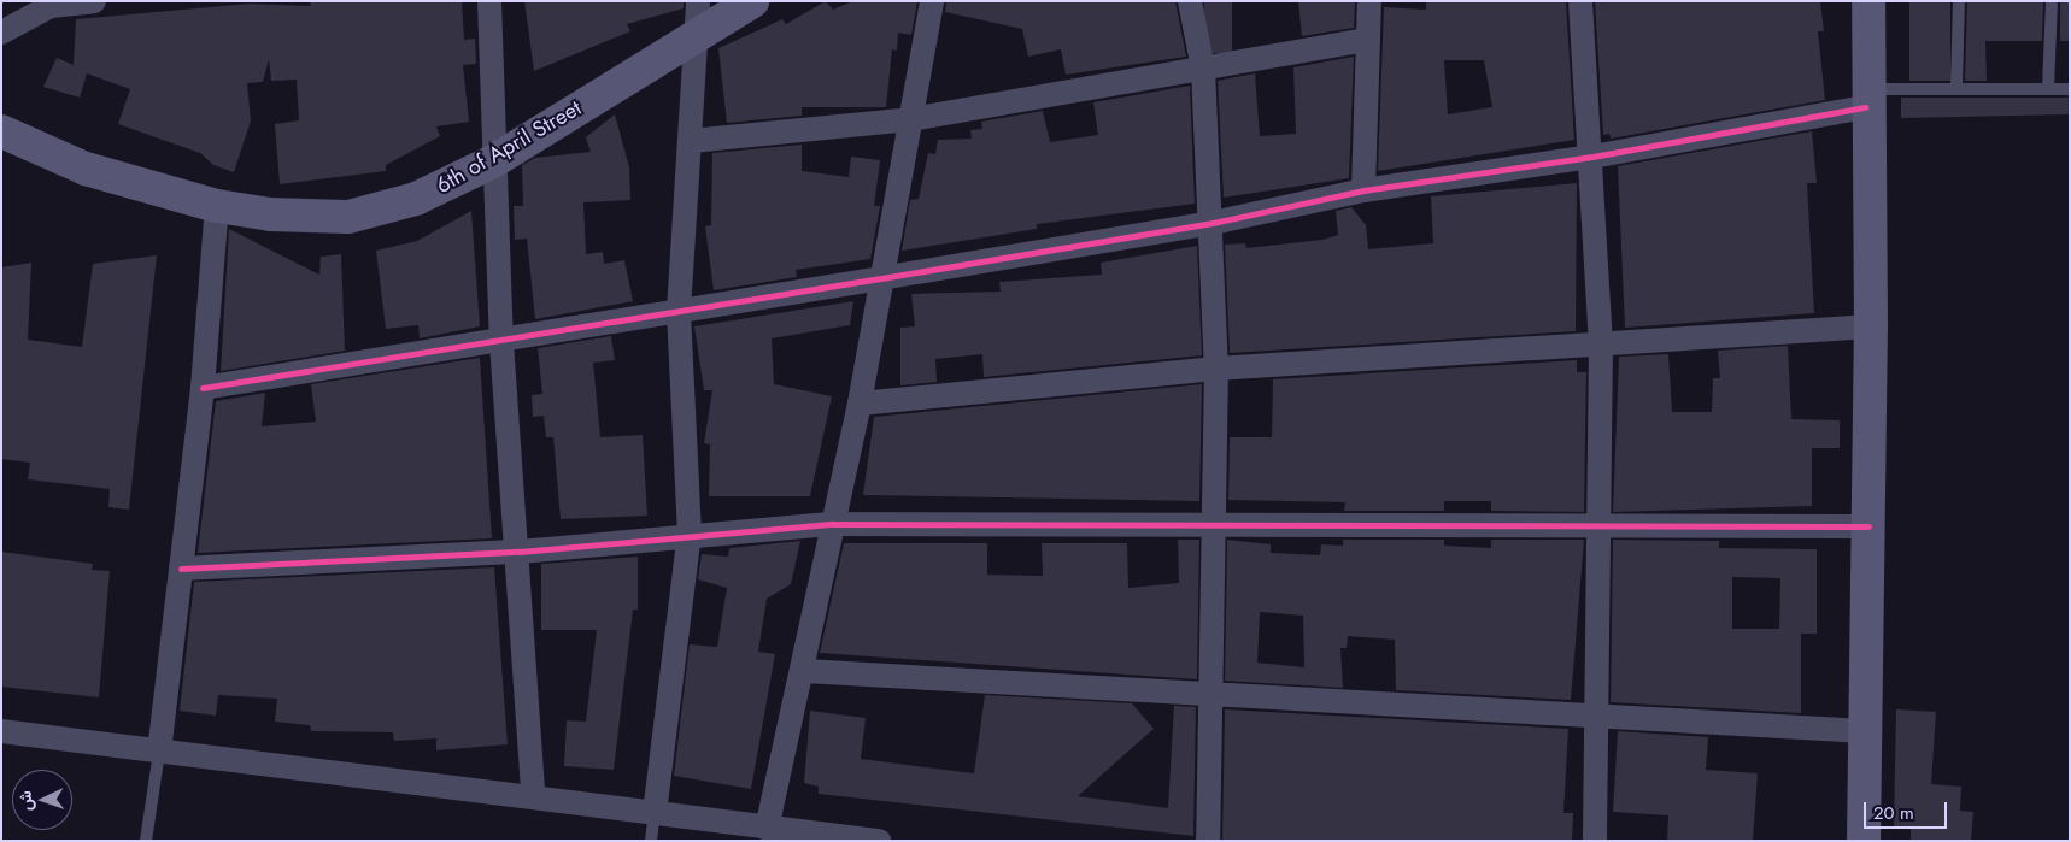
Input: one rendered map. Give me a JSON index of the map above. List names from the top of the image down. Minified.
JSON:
{"streets":{"street":["6th of April Street"]},"scale_bar":"20 m","north":"left"}
